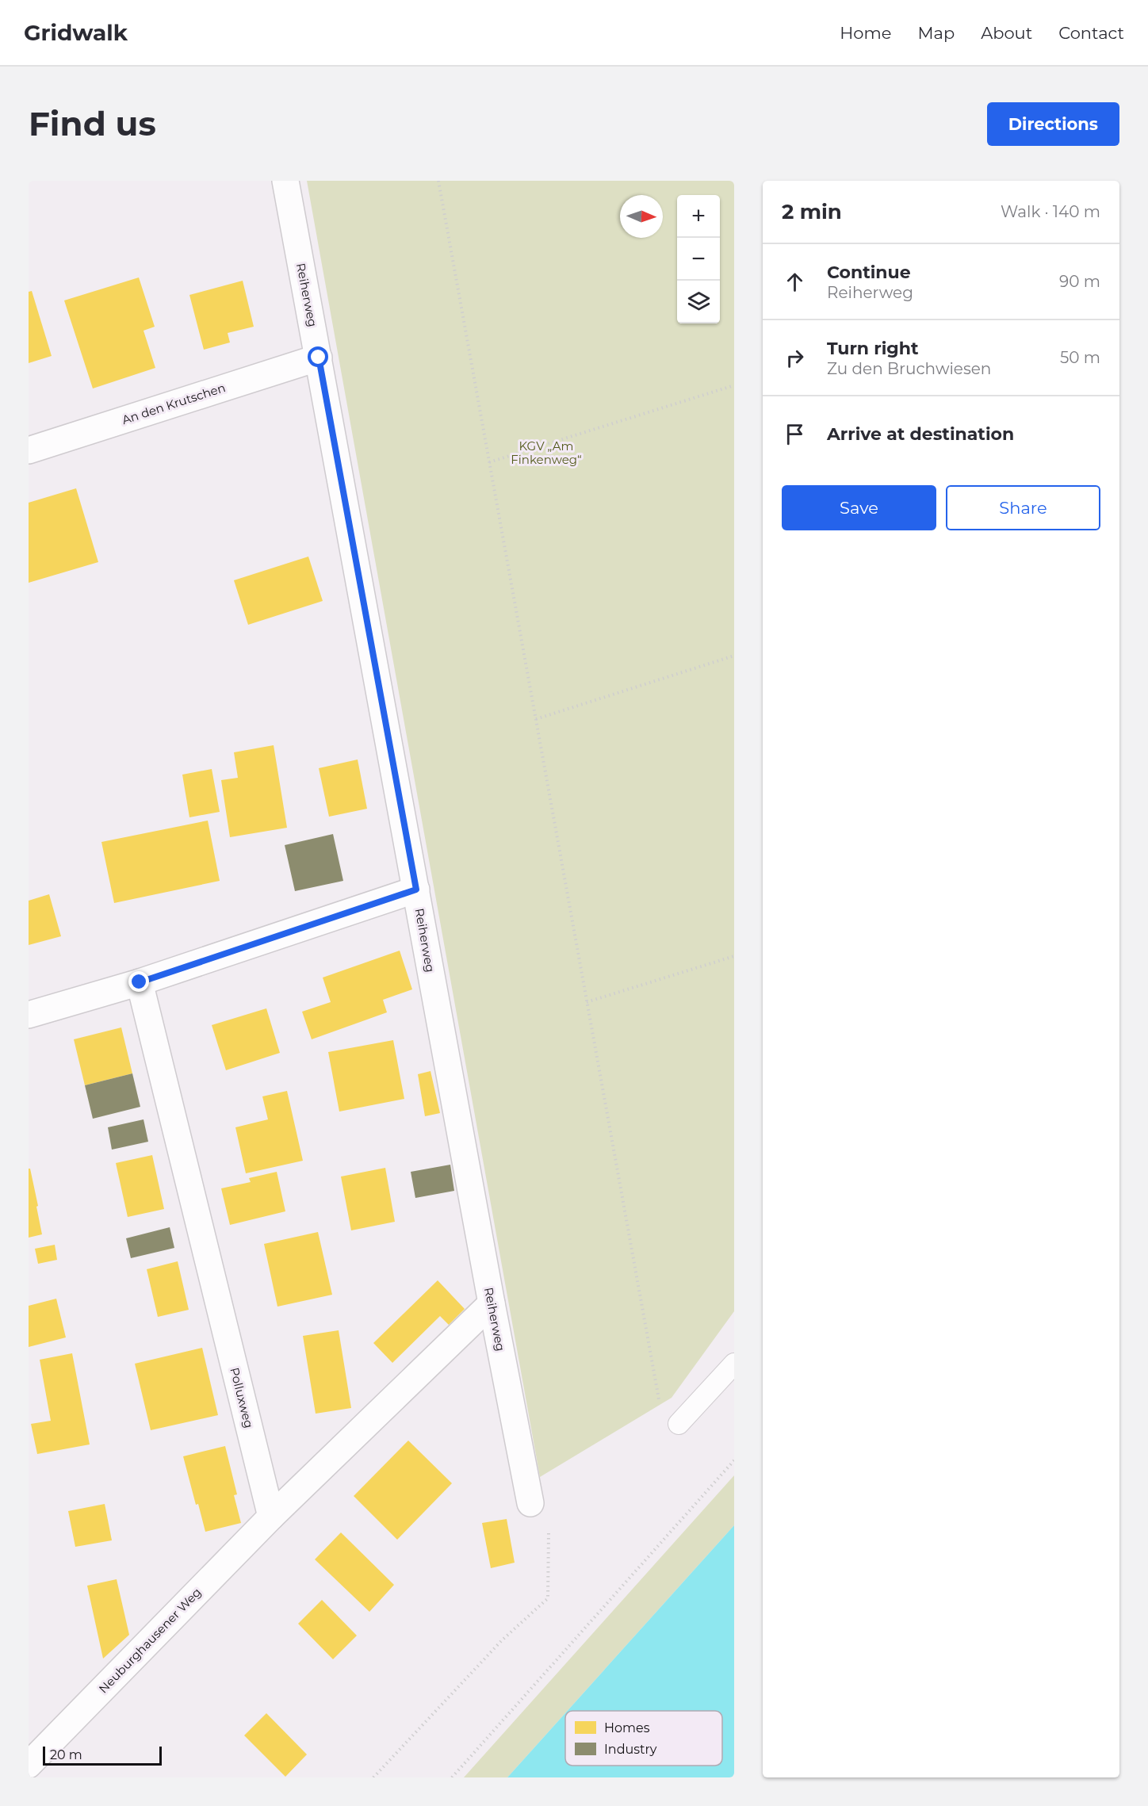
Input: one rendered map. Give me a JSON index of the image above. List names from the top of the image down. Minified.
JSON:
{"streets":{"street":["Reiherweg","An den Krutschen","Polluxweg","Neuburghausener Weg"]},"crossings":[["Reiherweg","An den Krutschen"],["Polluxweg","Neuburghausener Weg"]],"parks":["KGV „Am Finkenweg“"],"legend":["Homes","Industry"],"scale_bar":"20 m","north":"right","page":{"header":"Gridwalk","nav":["Home","Map","About","Contact"],"buttons":["Directions",["Save","Share"]],"title":"Find us","heading":["2 min","Walk · 140 m"],"map_buttons":["+","−"],"list":[["Continue","Reiherweg","90 m"],["Turn right","Zu den Bruchwiesen","50 m"],"Arrive at destination"],"scale":"20 m"}}
